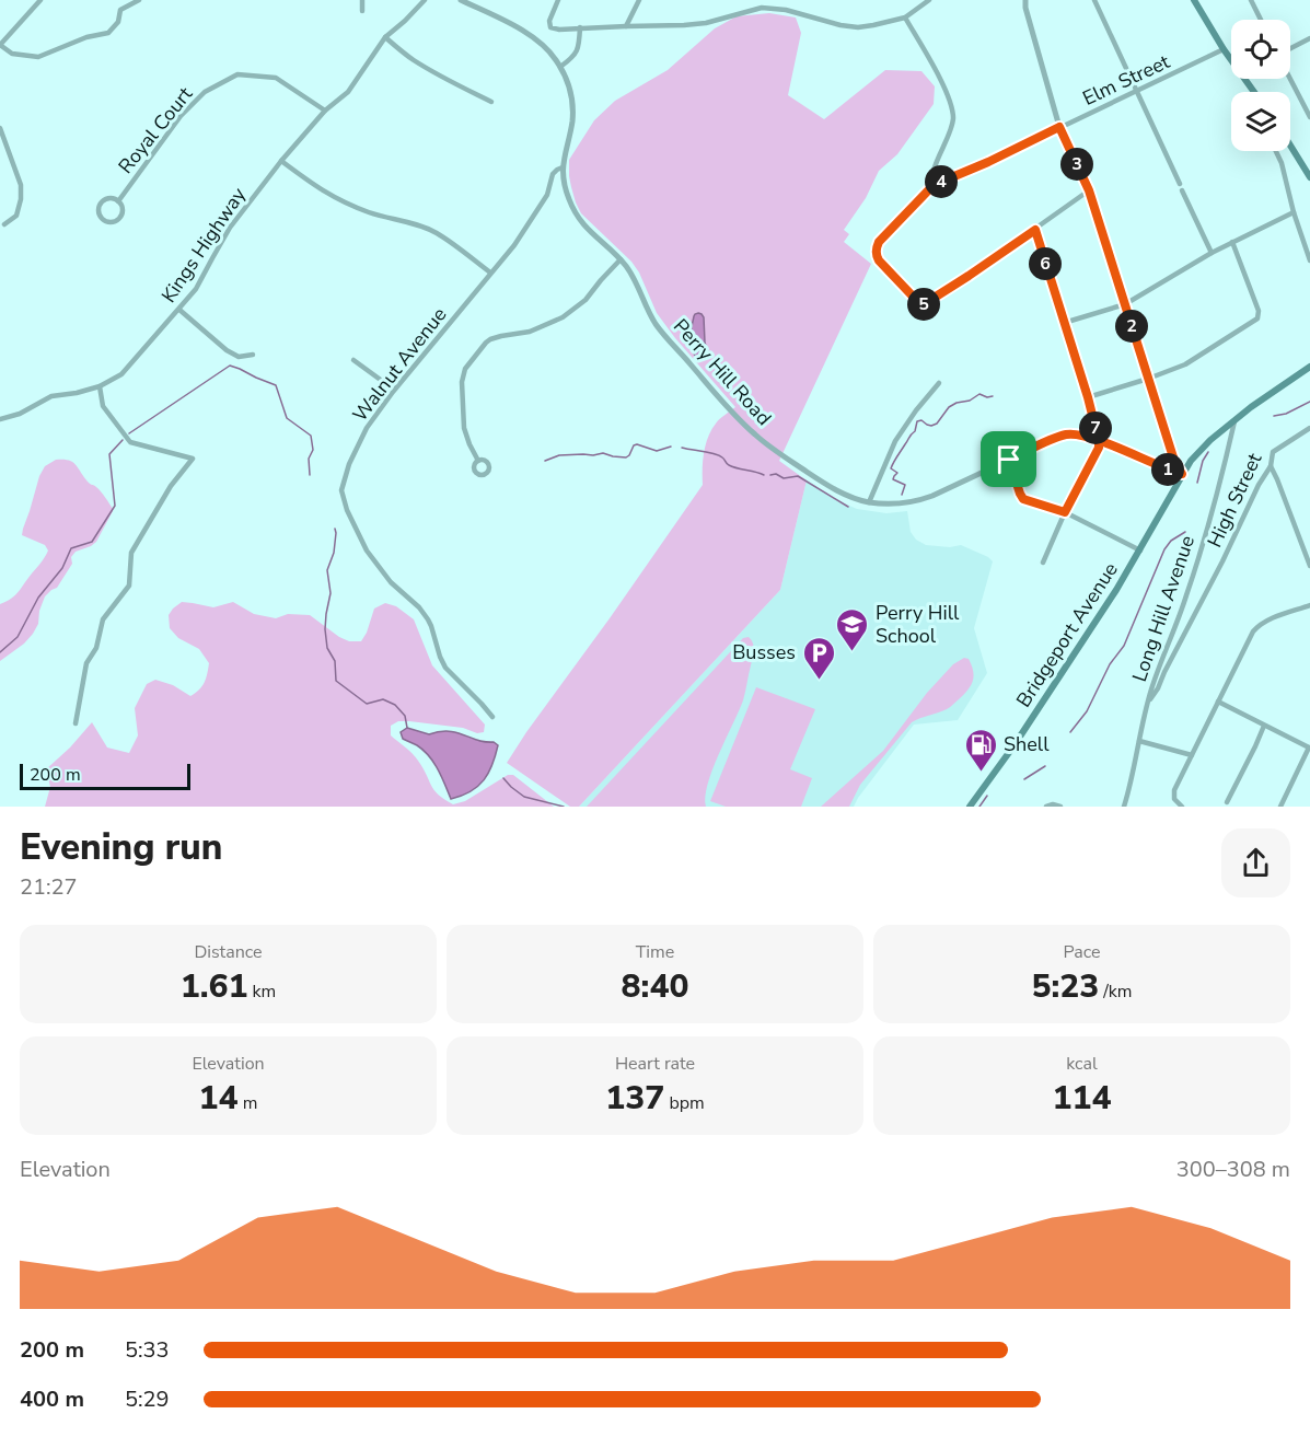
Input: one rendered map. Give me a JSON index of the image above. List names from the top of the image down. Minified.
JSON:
{"streets":{"main road":["Bridgeport Avenue"],"street":["Elm Street","Royal Court","Kings Highway","Walnut Avenue","Perry Hill Road","High Street","Long Hill Avenue"]},"crossings":[["Royal Court","Kings Highway"],["Walnut Avenue","Perry Hill Road"],["Perry Hill Road","Bridgeport Avenue"],["High Street","Long Hill Avenue"],["Long Hill Avenue","Bridgeport Avenue"]],"places":{"school or university":["Perry Hill School"],"parking":["Busses"],"fuel station":["Shell"]},"scale_bar":"200 m","page":{"pins":["3","4","6","5","2","7","1"],"scale":"200 m","heading":["Evening run","21:27"],"stats":[["Distance","1.61 km"],["Time","8:40"],["Pace","5:23 /km"],["Elevation","14 m"],["Heart rate","137 bpm"],["kcal","114"]],"chart":["Elevation","300–308 m"],"list":[{"name":"200 m","note":"5:33"},{"name":"400 m","note":"5:29"}]}}
